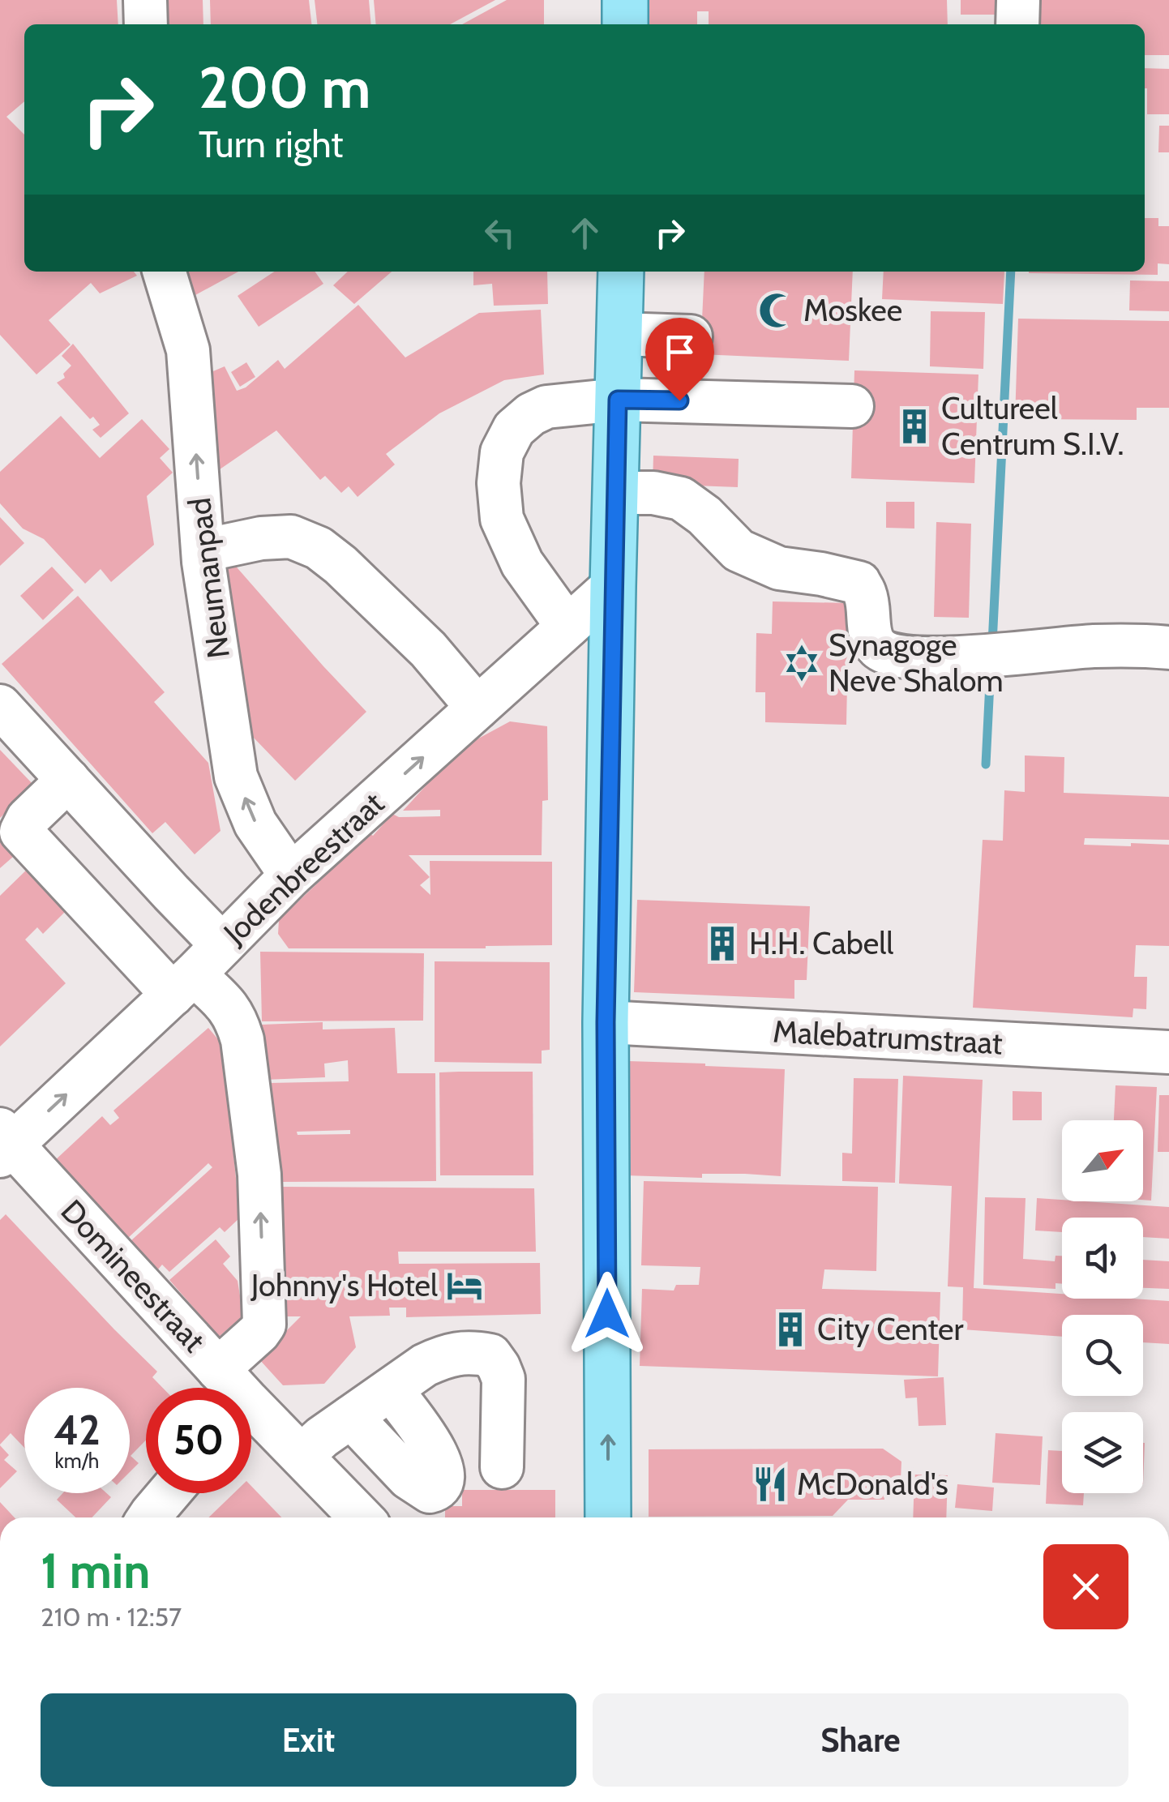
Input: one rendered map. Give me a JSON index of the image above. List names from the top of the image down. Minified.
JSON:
{"streets":{"street":["Neumanpad","Jodenbreestraat","Malebatrumstraat","Domineestraat"]},"crossings":[["Neumanpad","Jodenbreestraat"],["Jodenbreestraat","Domineestraat"]],"one_way":["Jodenbreestraat"],"places":{"mosque":["Moskee"],"building":["Cultureel Centrum S.I.V.","H.H. Cabell","City Center"],"synagogue":["Synagoge Neve Shalom"],"hotel":["Johnny's Hotel"],"restaurant":["McDonald's"]},"north":"top right","page":{"turn":["200 m","Turn right"],"speed":"42 km/h","limit":"50","heading":["1 min","210 m · 12:57"],"buttons":["Exit","Share"]}}
